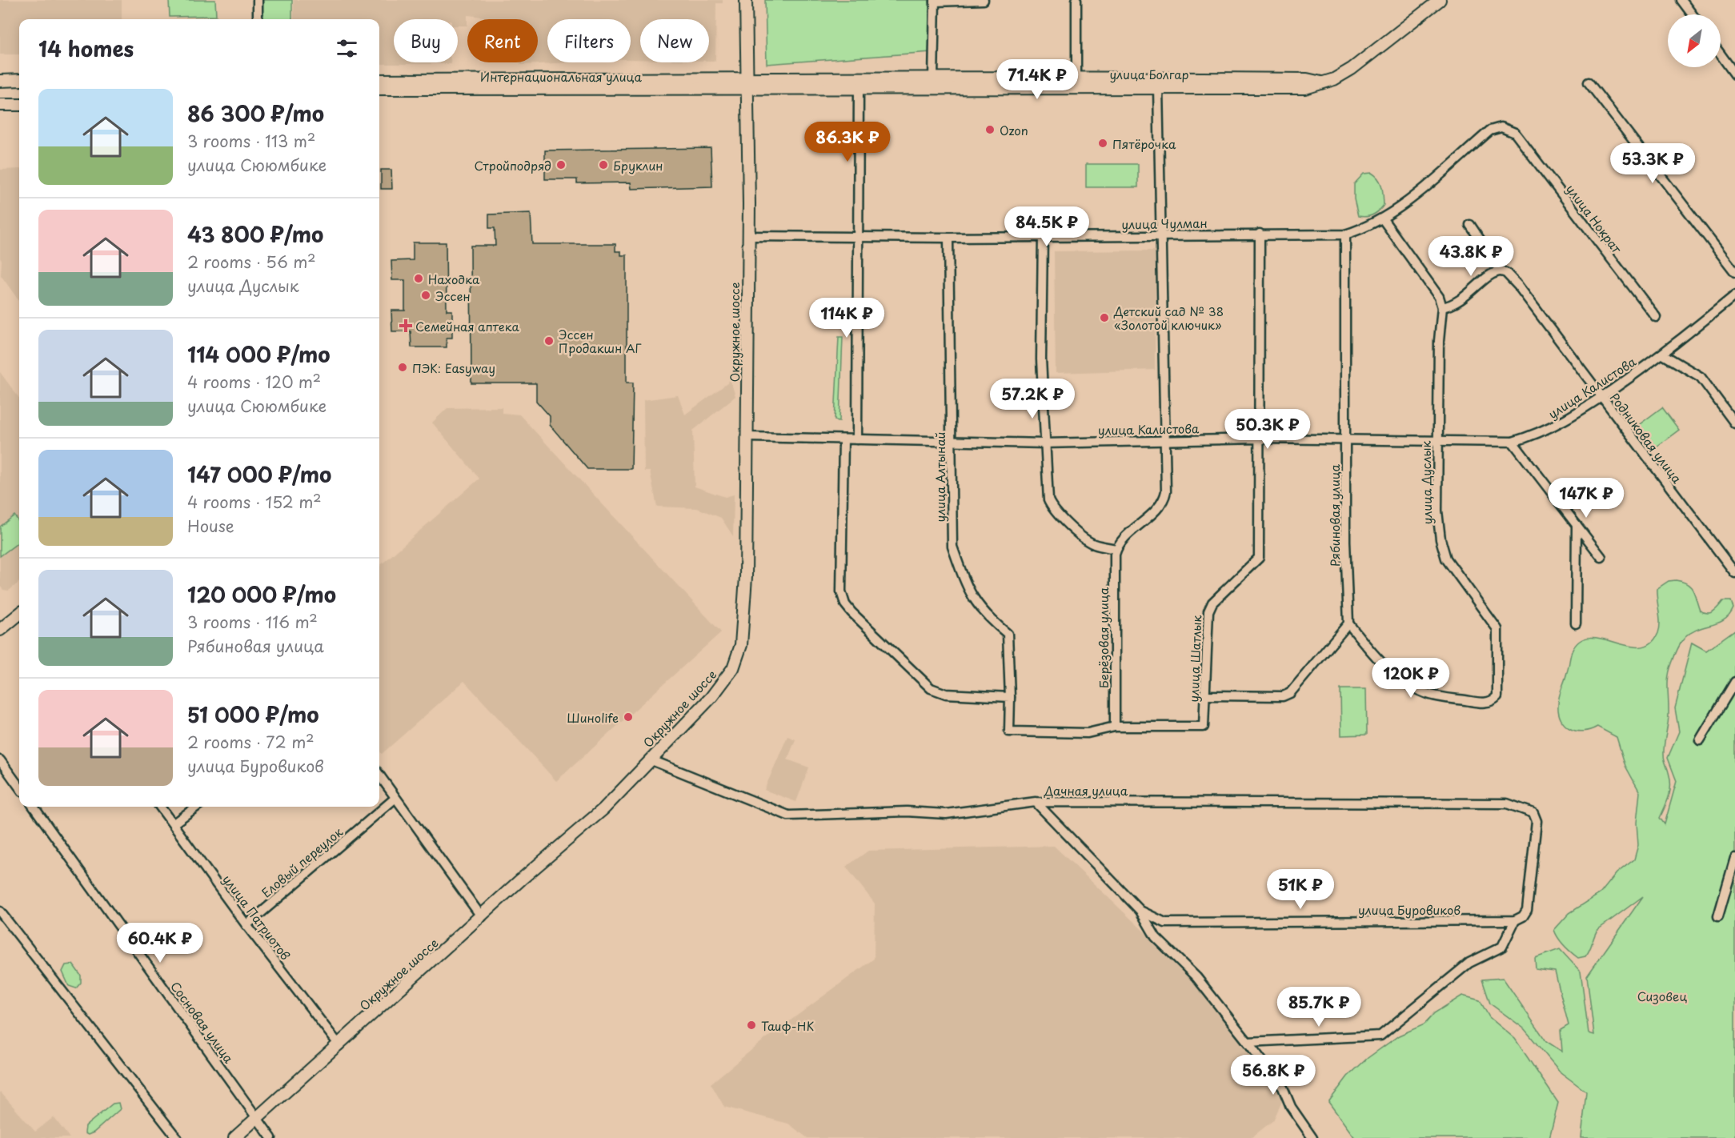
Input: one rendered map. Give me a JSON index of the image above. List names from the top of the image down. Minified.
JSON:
{"streets":{"street":["улица Болгар","Интернациональная улица","улица Нократ","улица Чулман","Окружное шоссе","улица Калистова","Родниковая улица","улица Алтынай","улица Дуслык","Рябиновая улица","Берёзовая улица","улица Шатлык","Дачная улица","Еловый переулок","улица Буровиков","улица Патриотов","Сосновая улица"]},"crossings":[["улица Болгар","Интернациональная улица"],["улица Болгар","Окружное шоссе"],["Интернациональная улица","Окружное шоссе"],["улица Нократ","улица Чулман"],["улица Чулман","Окружное шоссе"],["улица Чулман","улица Алтынай"],["улица Чулман","Рябиновая улица"],["улица Чулман","улица Шатлык"],["Окружное шоссе","улица Калистова"],["Окружное шоссе","Дачная улица"],["Окружное шоссе","улица Патриотов"],["Окружное шоссе","Сосновая улица"],["улица Калистова","Родниковая улица"],["улица Калистова","улица Алтынай"],["улица Калистова","улица Дуслык"],["улица Калистова","Рябиновая улица"],["улица Калистова","улица Шатлык"],["улица Алтынай","Берёзовая улица"],["улица Алтынай","улица Шатлык"],["улица Дуслык","Рябиновая улица"],["Берёзовая улица","улица Шатлык"],["Дачная улица","улица Буровиков"],["Еловый переулок","улица Патриотов"]],"parks":["Сизовец"],"places":{"other":["Ozon","Пятёрочка","Стройподряд","Бруклин","Находка","Эссен","Детский сад № 38 «Золотой ключик»","Эссен Продакшн АГ","ПЭК: Easyway","Шиноlife","Таиф-НК"],"health":["Семейная аптека"]},"north":"bottom left","page":{"chip":["Buy","Rent","Filters","New"],"heading":"14 homes","price":["71.4K ₽","86.3K ₽","53.3K ₽","84.5K ₽","43.8K ₽","114K ₽","57.2K ₽","50.3K ₽","147K ₽","120K ₽","51K ₽","60.4K ₽","85.7K ₽","56.8K ₽"],"list":[{"name":"86 300 ₽/mo","note":"3 rooms · 113 m² · улица Сююмбике"},{"name":"43 800 ₽/mo","note":"2 rooms · 56 m² · улица Дуслык"},{"name":"114 000 ₽/mo","note":"4 rooms · 120 m² · улица Сююмбике"},{"name":"147 000 ₽/mo","note":"4 rooms · 152 m² · House"},{"name":"120 000 ₽/mo","note":"3 rooms · 116 m² · Рябиновая улица"},{"name":"51 000 ₽/mo","note":"2 rooms · 72 m² · улица Буровиков"}]}}
